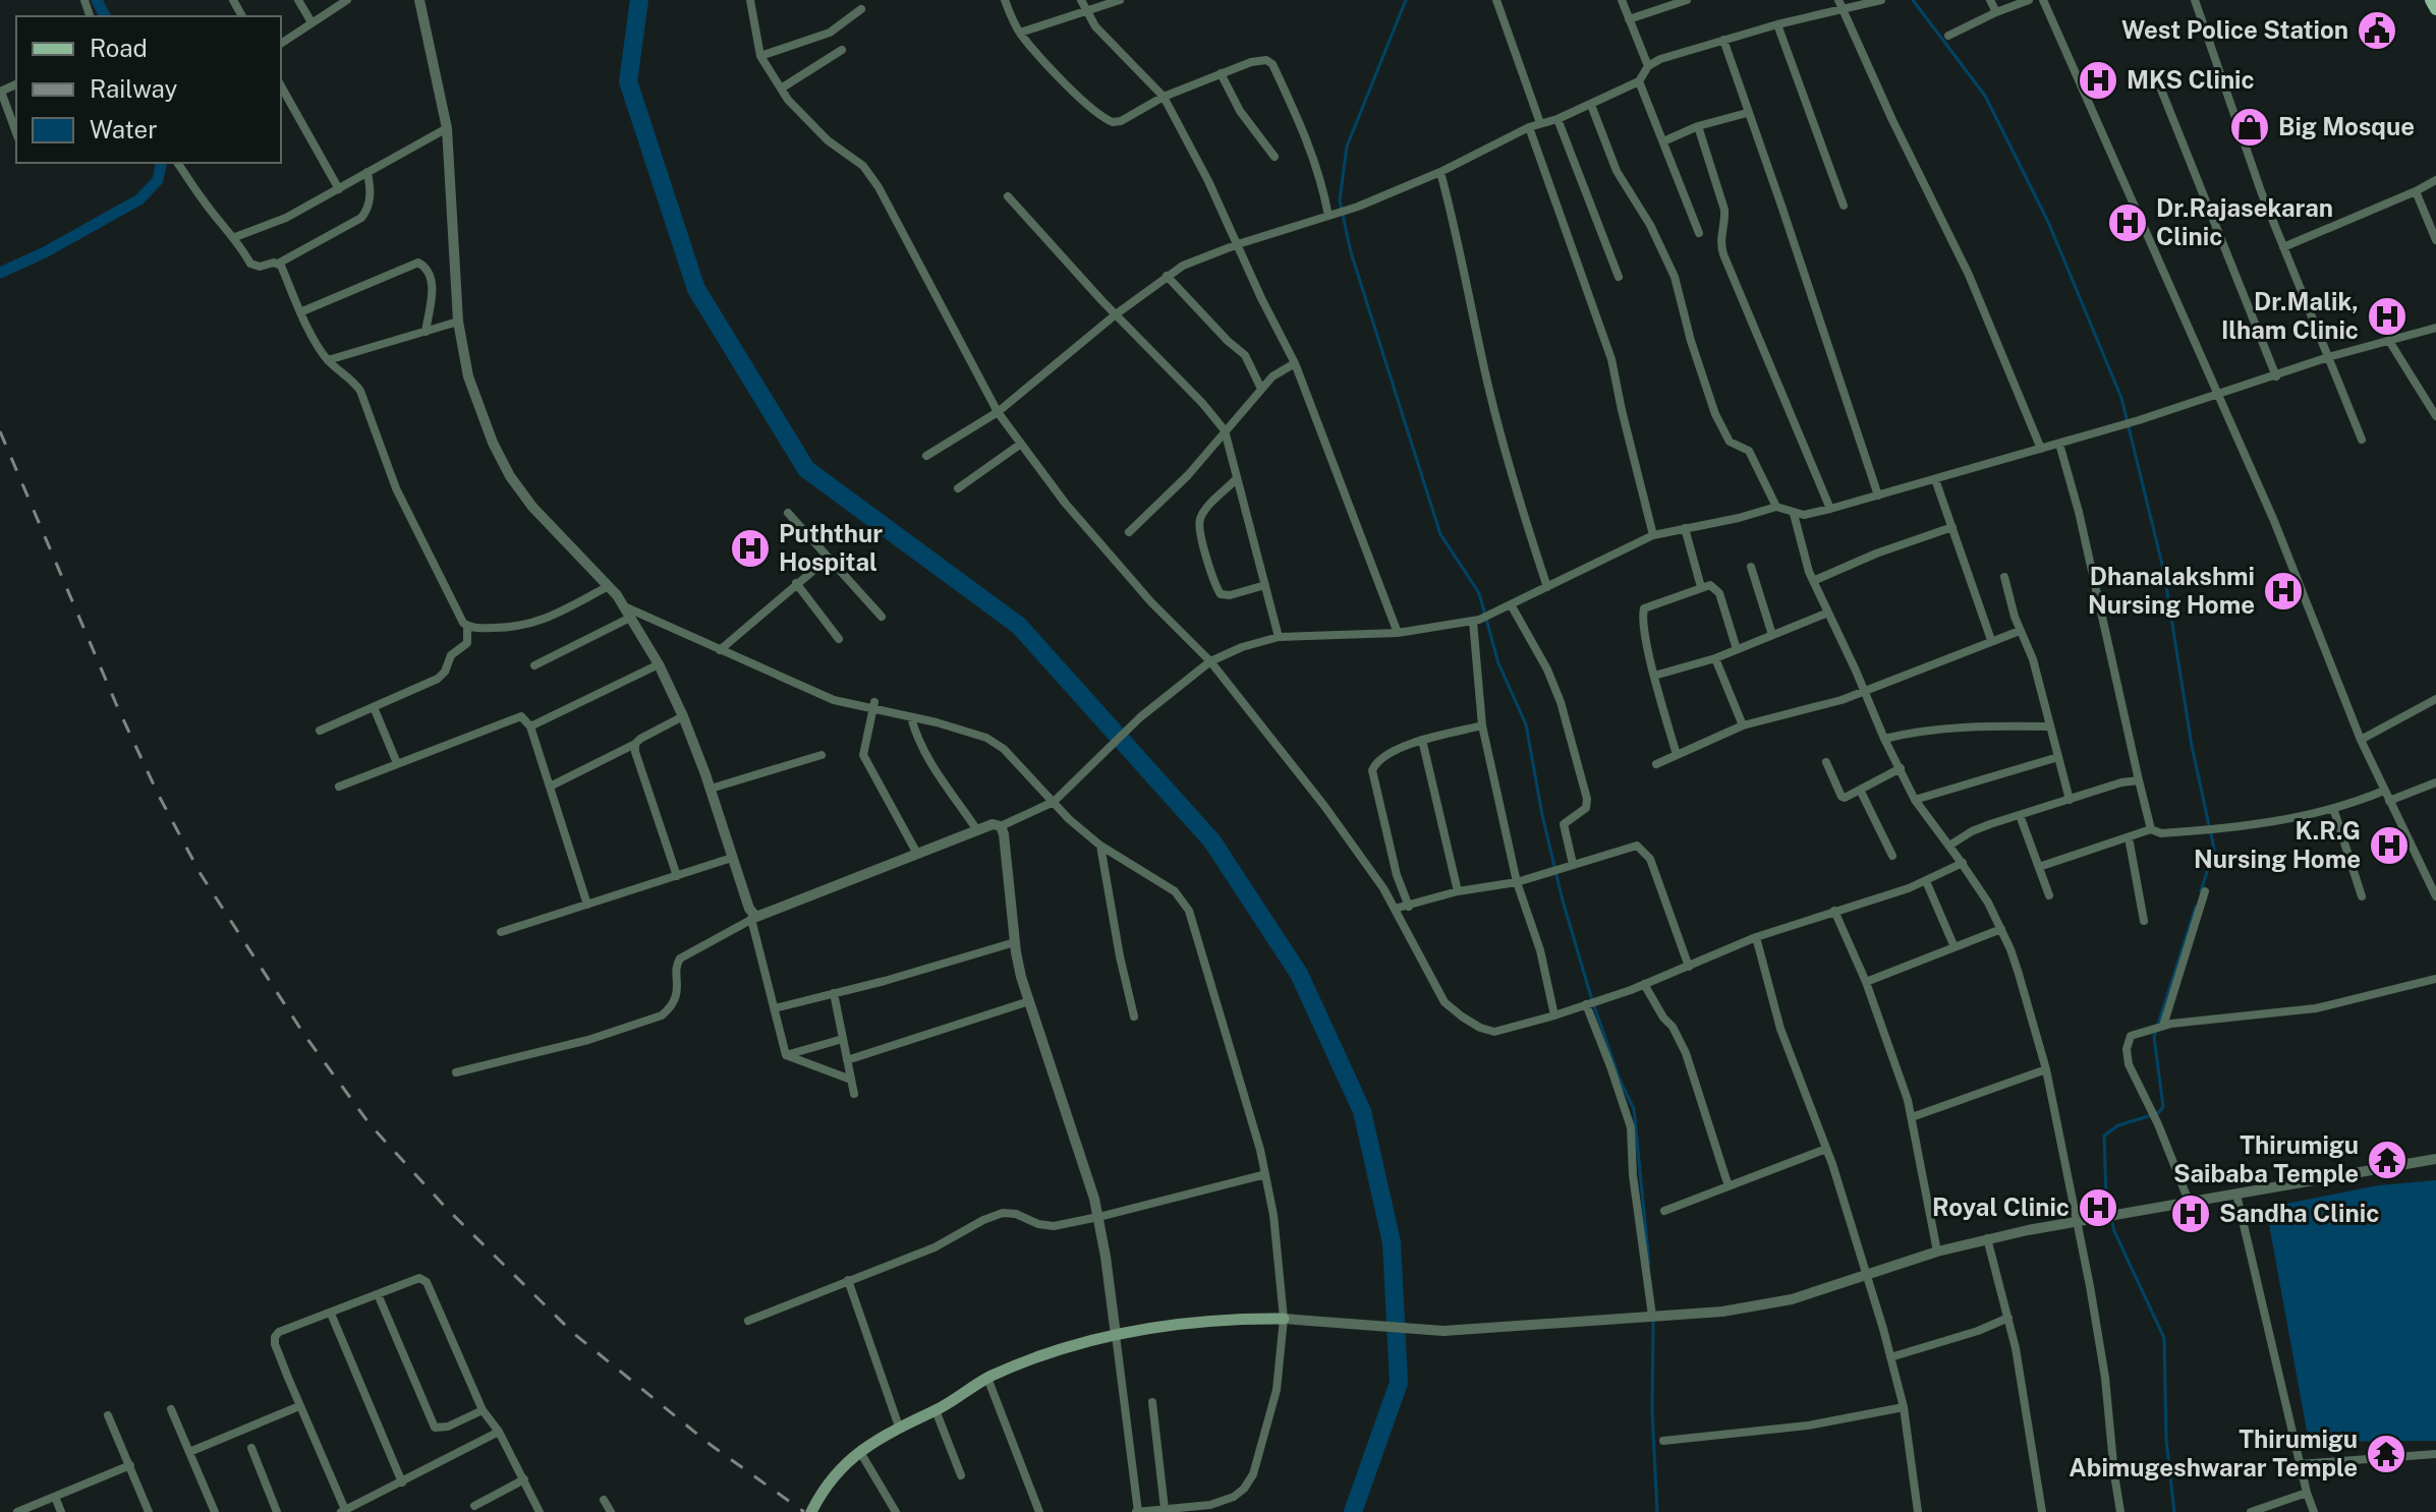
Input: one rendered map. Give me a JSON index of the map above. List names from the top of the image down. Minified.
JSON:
{"places":{"public building":["West Police Station"],"hospital":["MKS Clinic","Dr.Rajasekaran Clinic","Dr.Malik, Ilham Clinic","Puththur Hospital","Dhanalakshmi Nursing Home","K.R.G Nursing Home","Royal Clinic","Sandha Clinic"],"shop":["Big Mosque"],"temple":["Thirumigu Saibaba Temple","Thirumigu Abimugeshwarar Temple"]},"legend":["Road","Railway","Water"]}
